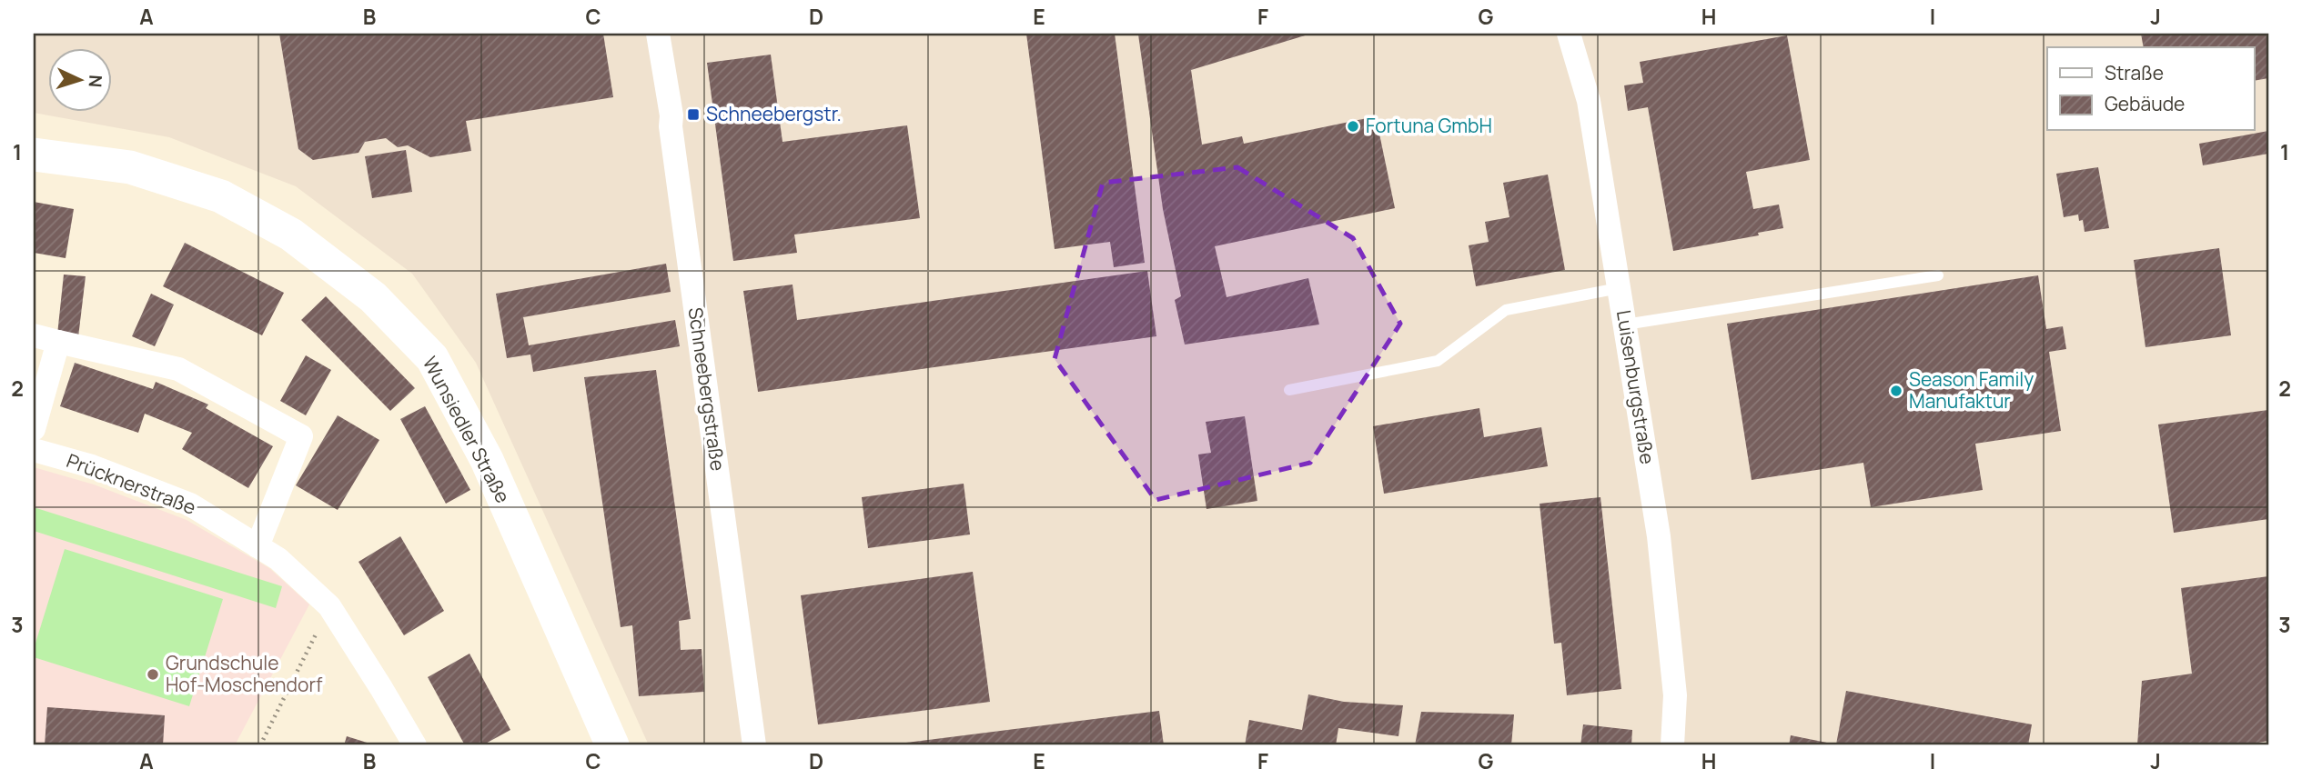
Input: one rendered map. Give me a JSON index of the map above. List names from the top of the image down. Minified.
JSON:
{"streets":{"main road":["Wunsiedler Straße"],"street":["Luisenburgstraße","Schneebergstraße","Prücknerstraße"]},"places":{"transit":["Schneebergstr."],"other":["Fortuna GmbH","Season Family Manufaktur","Grundschule Hof-Moschendorf"]},"legend":["Straße","Gebäude"],"north":"right","grid":{"columns":["A","B","C","D","E","F","G","H","I","J"],"rows":["1","2","3"]}}
